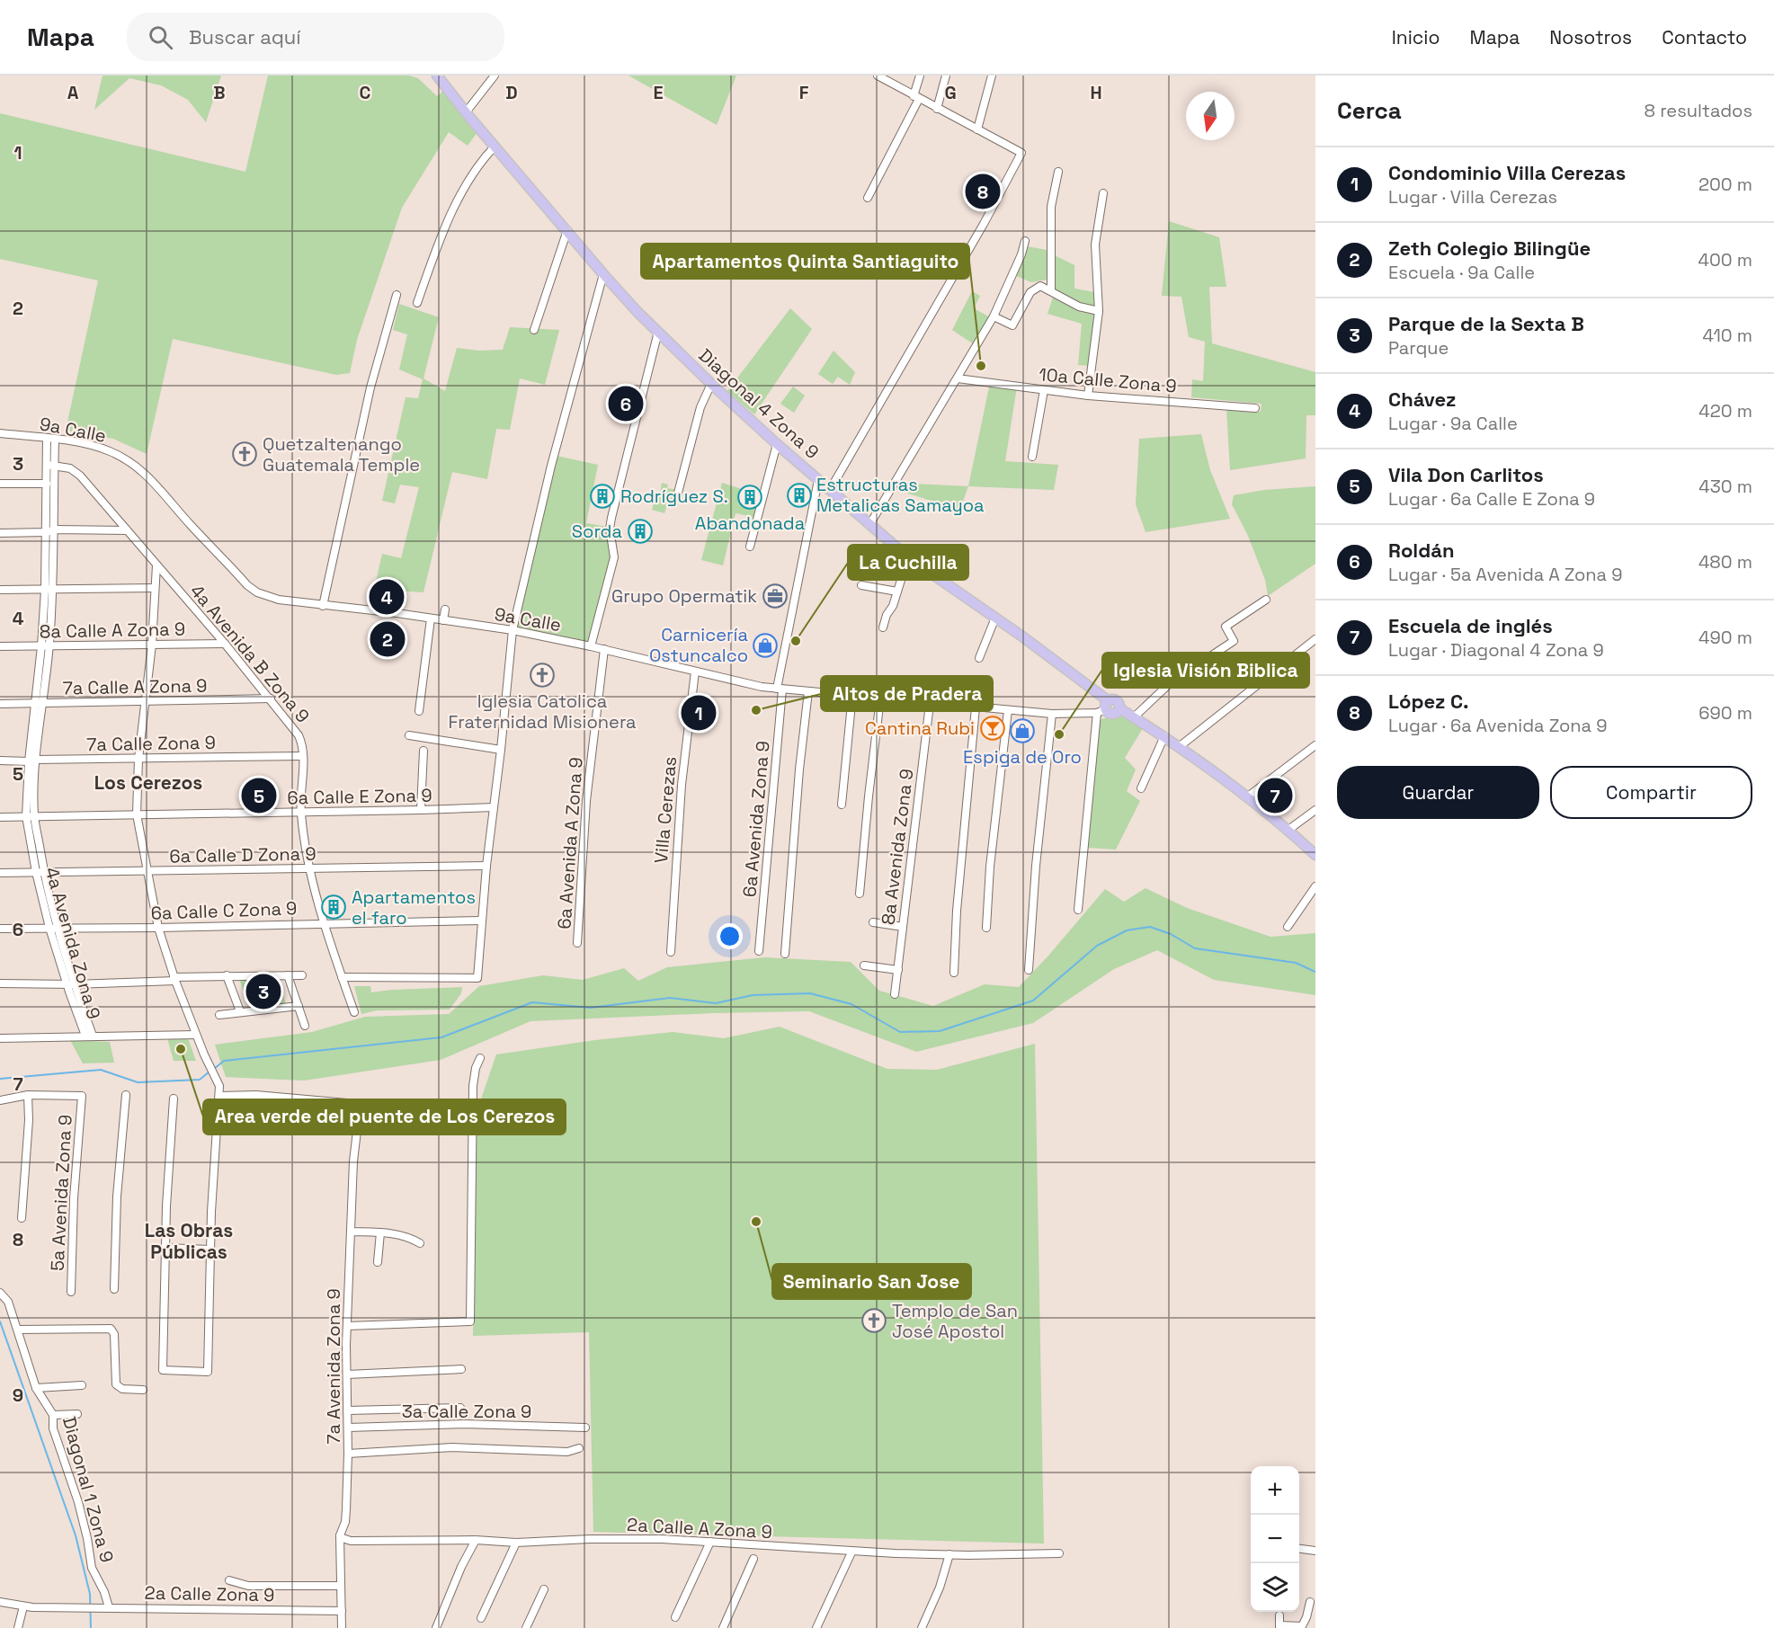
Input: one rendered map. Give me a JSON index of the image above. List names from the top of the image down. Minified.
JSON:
{"streets":{"main road":["Diagonal 4 Zona 9"],"street":["10a Calle Zona 9","9a Calle","8a Calle A Zona 9","4a Avenida B Zona 9","7a Calle A Zona 9","7a Calle Zona 9","6a Calle E Zona 9","Villa Cerezas","6a Avenida Zona 9","6a Avenida A Zona 9","8a Avenida Zona 9","6a Calle D Zona 9","6a Calle C Zona 9","4a Avenida Zona 9","5a Avenida Zona 9","7a Avenida Zona 9","3a Calle Zona 9","Diagonal 1 Zona 9","2a Calle A Zona 9","2a Calle Zona 9"]},"crossings":[["Diagonal 4 Zona 9","9a Calle"],["Diagonal 4 Zona 9","6a Avenida Zona 9"],["9a Calle","Villa Cerezas"],["9a Calle","6a Avenida Zona 9"],["9a Calle","6a Avenida A Zona 9"],["9a Calle","8a Avenida Zona 9"],["9a Calle","4a Avenida Zona 9"],["8a Calle A Zona 9","4a Avenida B Zona 9"],["8a Calle A Zona 9","4a Avenida Zona 9"],["4a Avenida B Zona 9","7a Calle A Zona 9"],["4a Avenida B Zona 9","7a Calle Zona 9"],["4a Avenida B Zona 9","6a Calle E Zona 9"],["4a Avenida B Zona 9","6a Calle D Zona 9"],["4a Avenida B Zona 9","6a Calle C Zona 9"],["4a Avenida B Zona 9","4a Avenida Zona 9"],["7a Calle A Zona 9","4a Avenida Zona 9"],["7a Calle Zona 9","4a Avenida Zona 9"],["6a Calle E Zona 9","4a Avenida Zona 9"],["6a Calle D Zona 9","4a Avenida Zona 9"],["6a Calle C Zona 9","4a Avenida Zona 9"],["7a Avenida Zona 9","3a Calle Zona 9"],["7a Avenida Zona 9","2a Calle A Zona 9"],["7a Avenida Zona 9","2a Calle Zona 9"],["Diagonal 1 Zona 9","2a Calle Zona 9"]],"districts":["Los Cerezos","Las Obras Públicas"],"places":{"other":["Apartamentos Quinta Santiaguito","La Cuchilla","Altos de Pradera","Iglesia Visión Biblica","Area verde del puente de Los Cerezos","Seminario San Jose"],"church":["Quetzaltenango Guatemala Temple","Iglesia Catolica Fraternidad Misionera","Templo de San José Apostol"],"building":["Estructuras Metalicas Samayoa","Rodríguez S.","Abandonada","Sorda","Apartamentos el faro"],"office":["Grupo Opermatik"],"shop":["Carnicería Ostuncalco","Espiga de Oro"],"bar":["Cantina Rubi"]},"north":"bottom","page":{"header":"Mapa","search":"Buscar aquí","nav":["Inicio","Mapa","Nosotros","Contacto"],"heading":["Cerca","8 resultados"],"list":[{"mark":"1","name":"Condominio Villa Cerezas","note":"Lugar · Villa Cerezas","value":"200 m"},{"mark":"2","name":"Zeth Colegio Bilingüe","note":"Escuela · 9a Calle","value":"400 m"},{"mark":"3","name":"Parque de la Sexta B","note":"Parque","value":"410 m"},{"mark":"4","name":"Chávez","note":"Lugar · 9a Calle","value":"420 m"},{"mark":"5","name":"Vila Don Carlitos","note":"Lugar · 6a Calle E Zona 9","value":"430 m"},{"mark":"6","name":"Roldán","note":"Lugar · 5a Avenida A Zona 9","value":"480 m"},{"mark":"7","name":"Escuela de inglés","note":"Lugar · Diagonal 4 Zona 9","value":"490 m"},{"mark":"8","name":"López C.","note":"Lugar · 6a Avenida Zona 9","value":"690 m"}],"pins":["8","6","4","2","1","5","7","3"],"buttons":["Guardar","Compartir"],"map_buttons":["+","−"]},"grid":{"columns":["A","B","C","D","E","F","G","H"],"rows":["1","2","3","4","5","6","7","8","9"]}}
